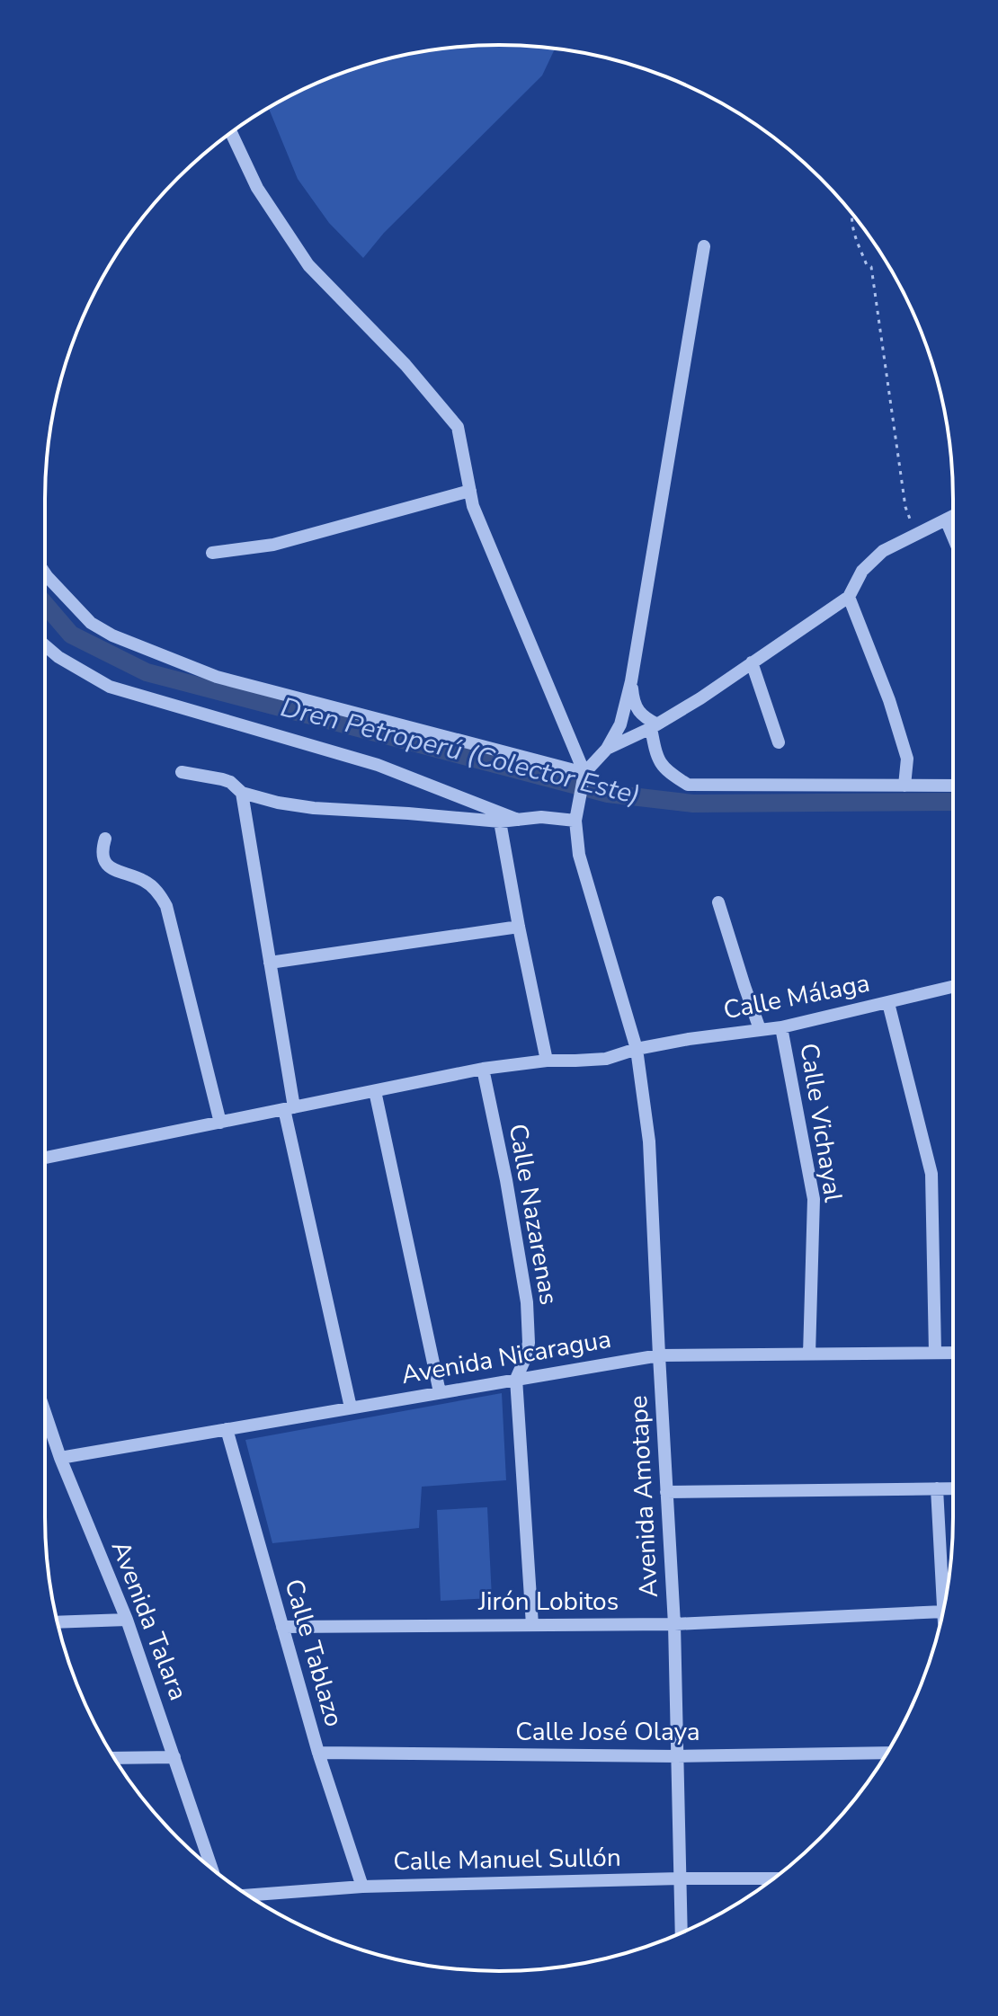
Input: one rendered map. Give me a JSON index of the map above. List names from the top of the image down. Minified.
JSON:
{"streets":{"street":["Calle Málaga","Calle Vichayal","Calle Nazarenas","Avenida Nicaragua","Avenida Amotape","Jirón Lobitos","Avenida Talara","Calle Tablazo","Calle José Olaya","Calle Manuel Sullón"]},"crossings":[["Calle Málaga","Calle Vichayal"],["Calle Málaga","Calle Nazarenas"],["Calle Málaga","Avenida Amotape"],["Calle Vichayal","Avenida Nicaragua"],["Calle Nazarenas","Avenida Nicaragua"],["Calle Nazarenas","Jirón Lobitos"],["Avenida Nicaragua","Avenida Amotape"],["Avenida Nicaragua","Avenida Talara"],["Avenida Nicaragua","Calle Tablazo"],["Avenida Amotape","Jirón Lobitos"],["Avenida Amotape","Calle José Olaya"],["Avenida Amotape","Calle Manuel Sullón"],["Jirón Lobitos","Calle Tablazo"],["Calle Tablazo","Calle José Olaya"],["Calle Tablazo","Calle Manuel Sullón"]],"water":["Dren Petroperú (Colector Este)"]}
